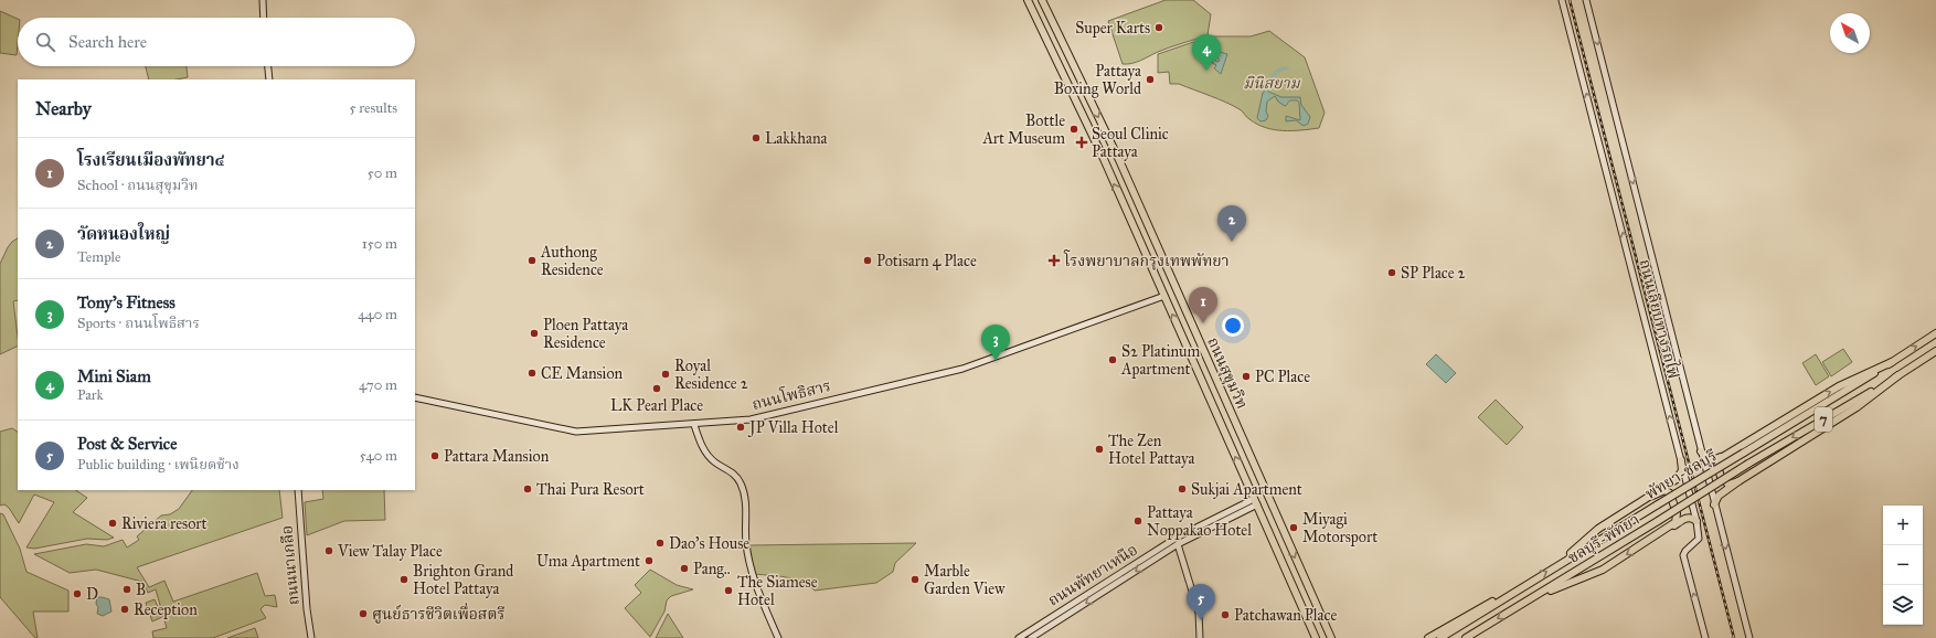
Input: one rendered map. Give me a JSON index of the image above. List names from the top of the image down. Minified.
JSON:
{"streets":{"highway":["ถนนสุขุมวิท","7","พัทยา-ชลบุรี","ชลบุรี-พัทยา"],"street":["ถนนเลียบทางรถไฟ","ถนนโพธิสาร","ถนนนาเกลือ","ถนนพัทยาเหนือ"]},"crossings":[["ถนนสุขุมวิท","ถนนโพธิสาร"],["ถนนสุขุมวิท","ถนนพัทยาเหนือ"]],"parks":["มินิสยาม"],"places":{"other":["Super Karts","Pattaya Boxing World","Bottle Art Museum","Lakkhana","Authong Residence","Potisarn 4 Place","SP Place 2","Ploen Pattaya Residence","S2 Platinum Apartment","CE Mansion","Royal Residence 2","PC Place","LK Pearl Place","JP Villa Hotel","The Zen Hotel Pattaya","Pattara Mansion","Thai Pura Resort","Sukjai Apartment","Pattaya Noppakao Hotel","Riviera resort","Miyagi Motorsport","Dao's House","View Talay Place","Uma Apartment","Pang..","Brighton Grand Hotel Pattaya","Marble Garden View","B","The Siamese Hotel","D","Reception","ศูนย์ธารชีวิตเพื่อสตรี","Patchawan Place"],"health":["Seoul Clinic Pattaya","โรงพยาบาลกรุงเทพพัทยา"]},"north":"top left","page":{"search":"Search here","pins":["4","2","1","3","5"],"heading":["Nearby","5 results"],"list":[{"mark":"1","name":"โรงเรียนเมืองพัทยา๔","note":"School · ถนนสุขุมวิท","value":"50 m"},{"mark":"2","name":"วัดหนองใหญ่","note":"Temple","value":"150 m"},{"mark":"3","name":"Tony's Fitness","note":"Sports · ถนนโพธิสาร","value":"440 m"},{"mark":"4","name":"Mini Siam","note":"Park","value":"470 m"},{"mark":"5","name":"Post & Service","note":"Public building · เพนียดช้าง","value":"540 m"}],"map_buttons":["+","−"]}}
